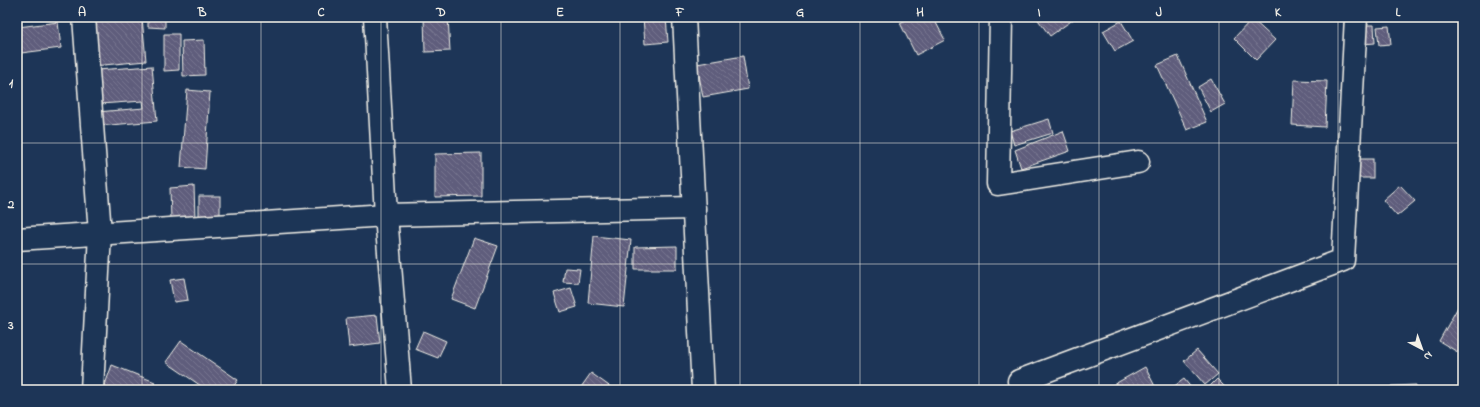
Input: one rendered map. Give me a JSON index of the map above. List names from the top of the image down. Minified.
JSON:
{"north":"bottom right","grid":{"columns":["A","B","C","D","E","F","G","H","I","J","K","L"],"rows":["1","2","3"]}}
